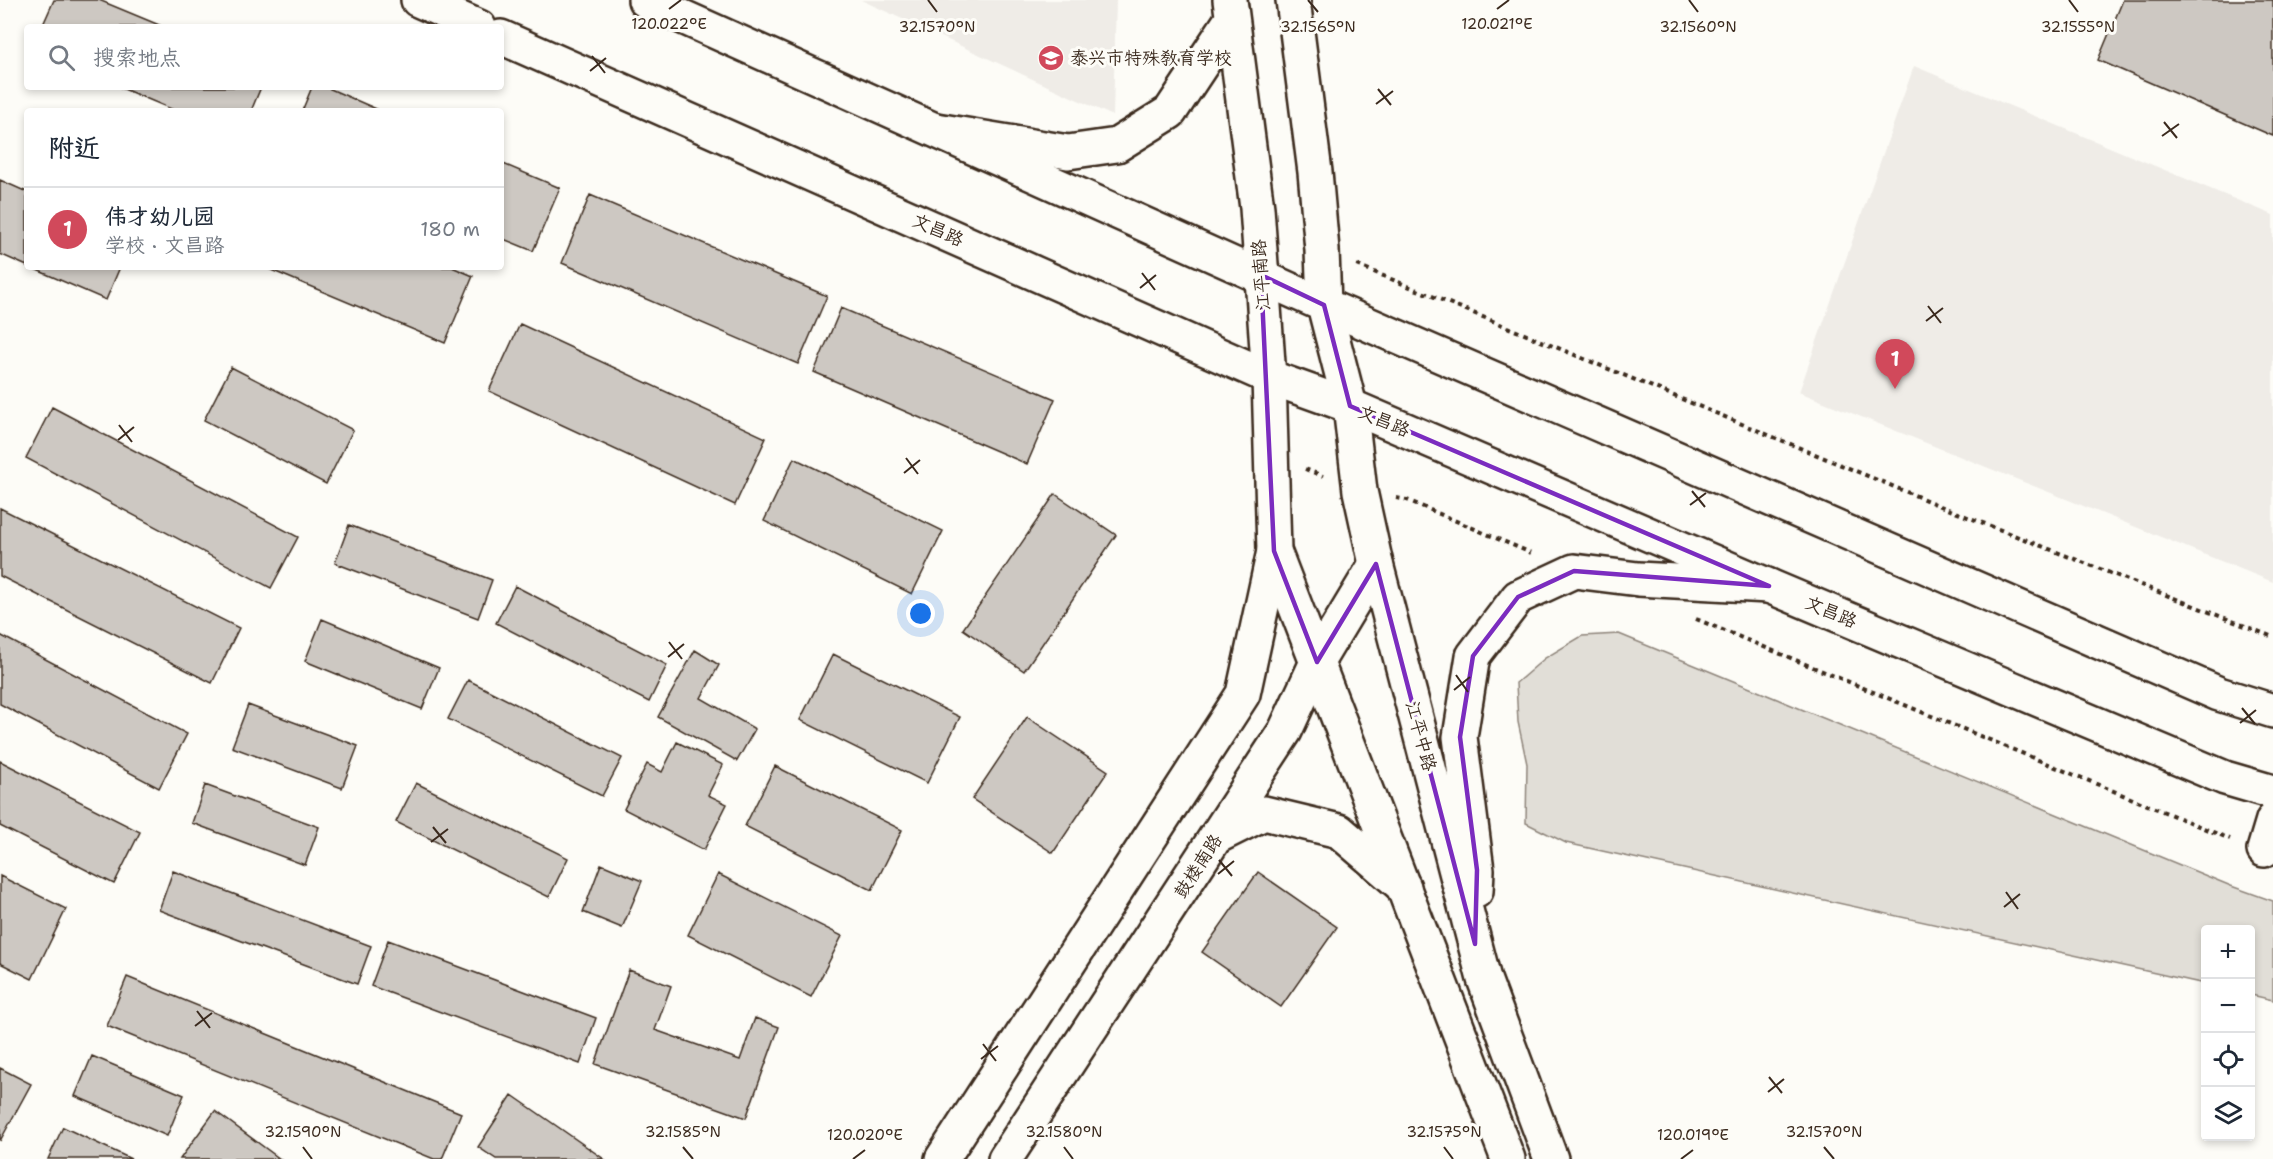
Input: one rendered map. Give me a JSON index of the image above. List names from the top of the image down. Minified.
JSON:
{"streets":{"main road":["文昌路","江平南路","江平中路","鼓楼南路"]},"crossings":[["文昌路","江平南路"],["文昌路","江平中路"],["江平中路","鼓楼南路"]],"places":{"school or university":["泰兴市特殊教育学校"]},"page":{"search":"搜索地点","heading":"附近","list":[{"mark":"1","name":"伟才幼儿园","note":"学校 · 文昌路","value":"180 m"}],"pins":"1","map_buttons":["+","−"]},"coordinates":["120.022°E","120.021°E","32.1570°N","32.1565°N","32.1560°N","32.1555°N","32.1590°N","32.1585°N","32.1580°N","32.1575°N","120.020°E","120.019°E"]}
